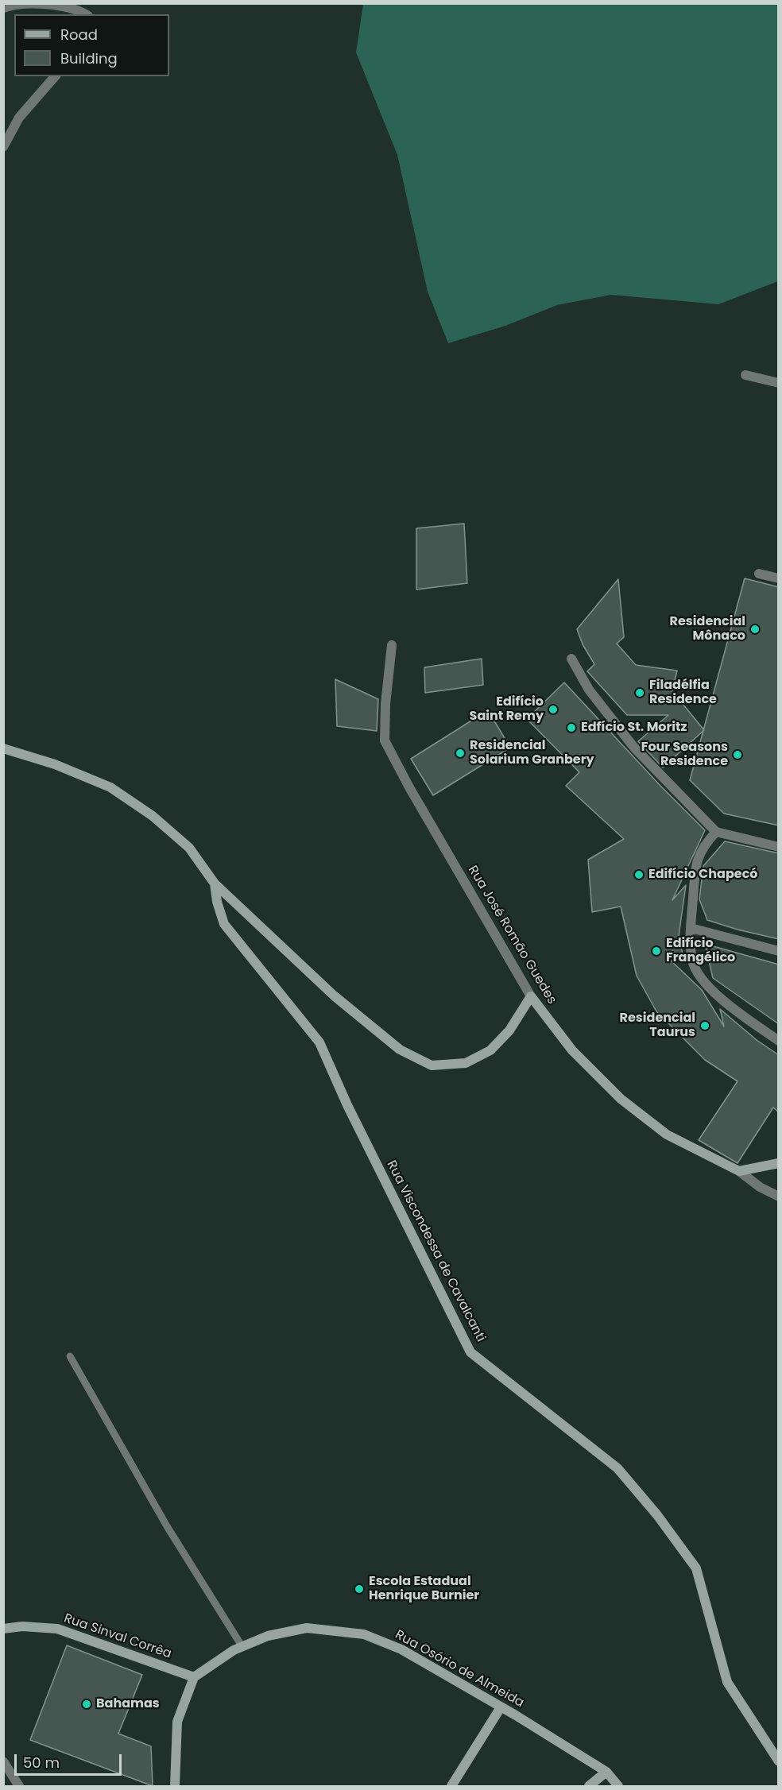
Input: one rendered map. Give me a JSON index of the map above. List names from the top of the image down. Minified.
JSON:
{"streets":{"street":["Rua José Romão Guedes","Rua Viscondessa de Cavalcanti","Rua Sinval Corrêa","Rua Osório de Almeida"]},"crossings":[["Rua Sinval Corrêa","Rua Osório de Almeida"]],"places":["Residencial Mônaco","Filadélfia Residence","Edifício Saint Remy","Edfício St. Moritz","Residencial Solarium Granbery","Four Seasons Residence","Edifício Chapecó","Edifício Frangélico","Residencial Taurus","Escola Estadual Henrique Burnier","Bahamas"],"legend":["Road","Building"],"scale_bar":"50 m"}
